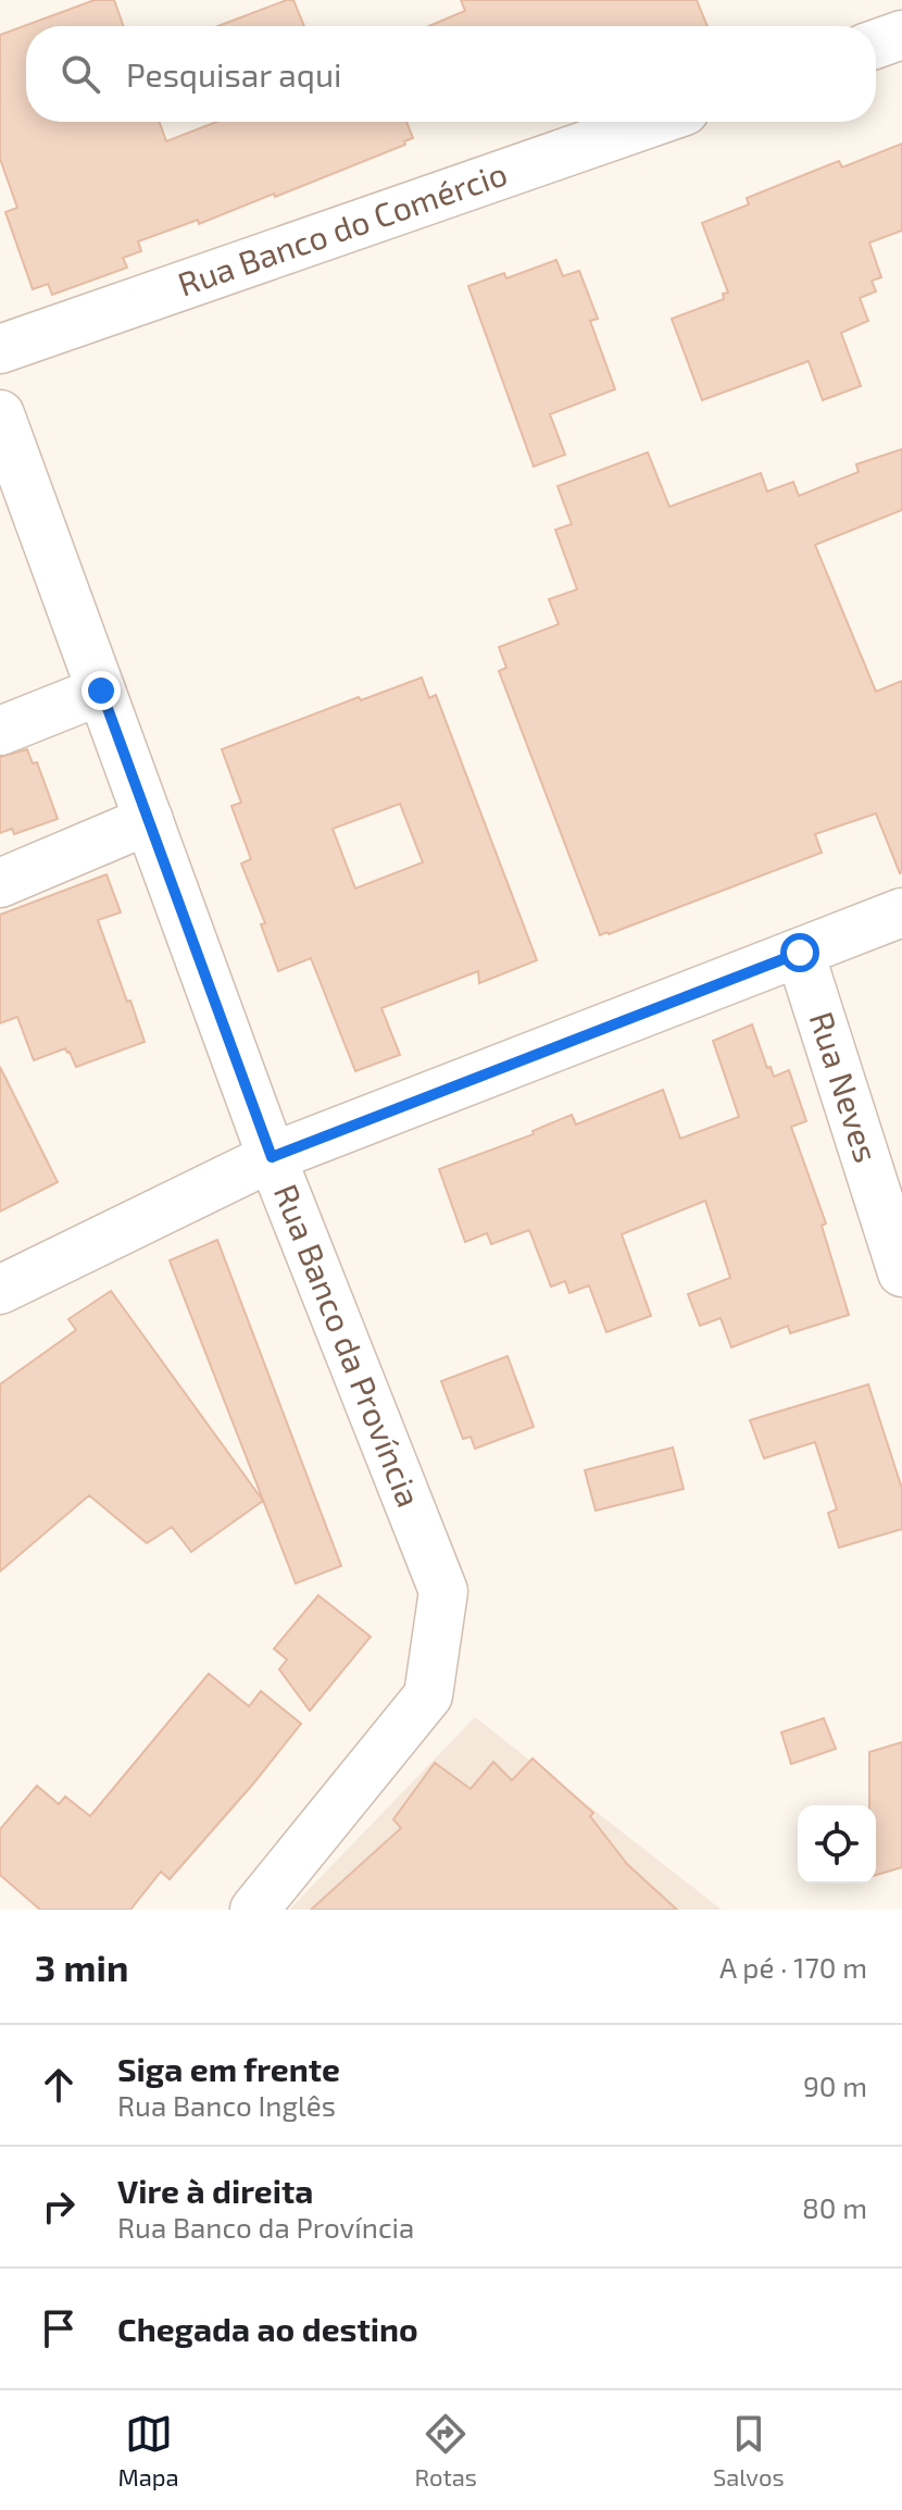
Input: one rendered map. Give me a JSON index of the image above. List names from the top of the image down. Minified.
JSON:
{"streets":{"street":["Rua Banco do Comércio","Rua Neves","Rua Banco da Província"]},"page":{"search":"Pesquisar aqui","heading":["3 min","A pé · 170 m"],"list":[["Siga em frente","Rua Banco Inglês","90 m"],["Vire à direita","Rua Banco da Província","80 m"],"Chegada ao destino"],"nav":["Mapa","Rotas","Salvos"]}}
